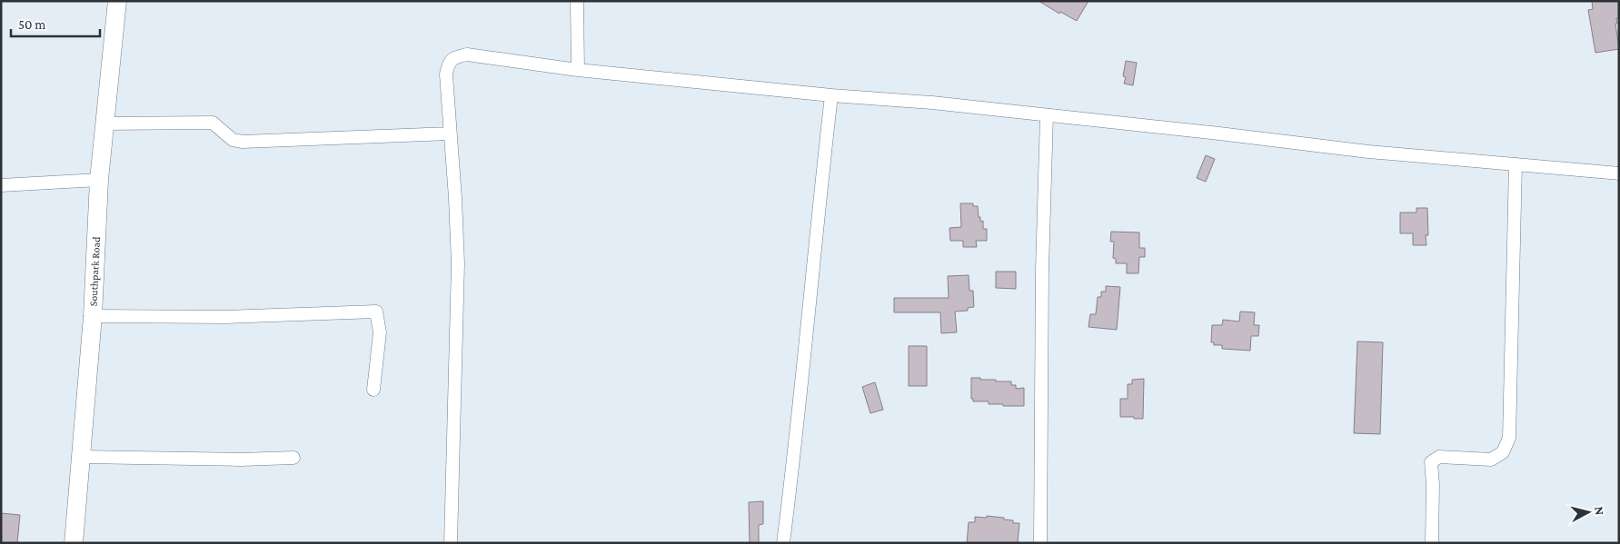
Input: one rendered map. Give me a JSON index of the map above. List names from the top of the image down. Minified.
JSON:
{"streets":{"street":["Southpark Road"]},"scale_bar":"50 m","north":"right"}
